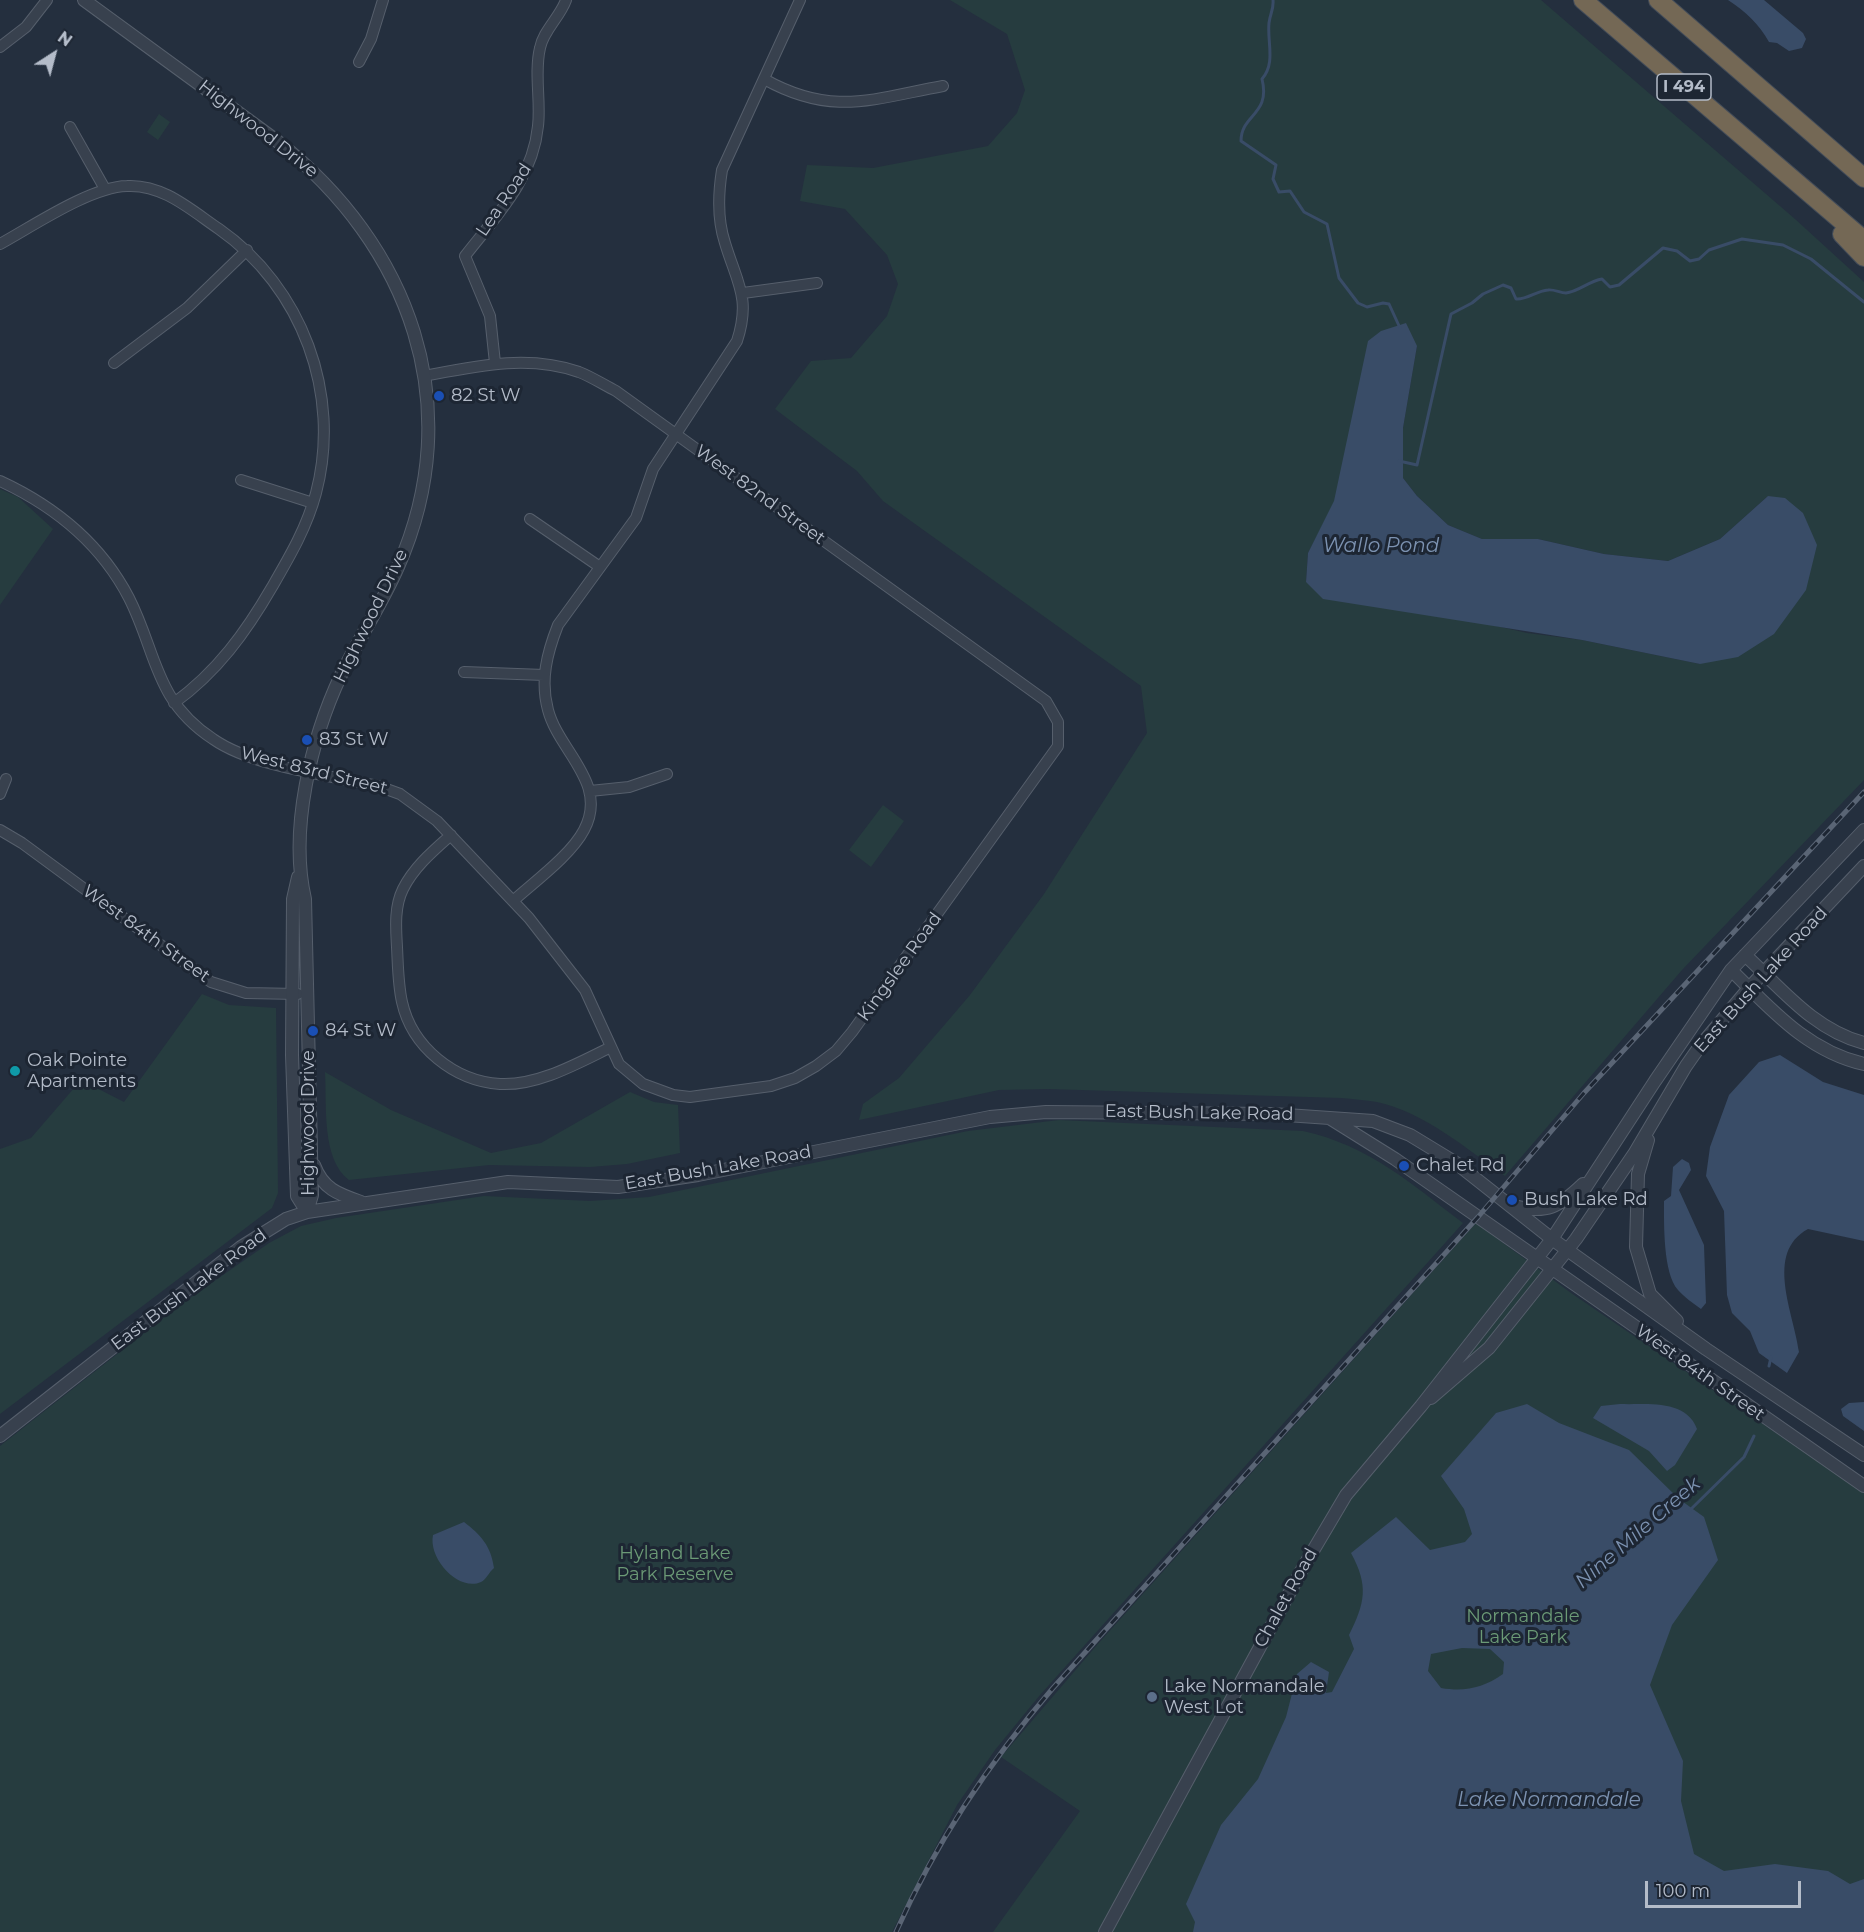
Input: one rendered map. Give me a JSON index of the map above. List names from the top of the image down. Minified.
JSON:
{"streets":{"highway":["I 494"],"street":["Highwood Drive","Lea Road","West 82nd Street","West 83rd Street","West 84th Street","Kingslee Road","East Bush Lake Road","Chalet Road"]},"crossings":[["Highwood Drive","West 82nd Street"],["Highwood Drive","West 83rd Street"],["Highwood Drive","West 84th Street"],["Highwood Drive","East Bush Lake Road"],["Lea Road","West 82nd Street"],["West 82nd Street","Kingslee Road"],["West 83rd Street","Kingslee Road"],["West 84th Street","East Bush Lake Road"],["West 84th Street","Chalet Road"],["East Bush Lake Road","Chalet Road"]],"water":["Wallo Pond","Nine Mile Creek","Lake Normandale"],"parks":["Hyland Lake Park Reserve","Normandale Lake Park"],"places":["82 St W","83 St W","84 St W","Oak Pointe Apartments","Chalet Rd","Bush Lake Rd","Lake Normandale West Lot"],"scale_bar":"100 m","north":"top right"}
